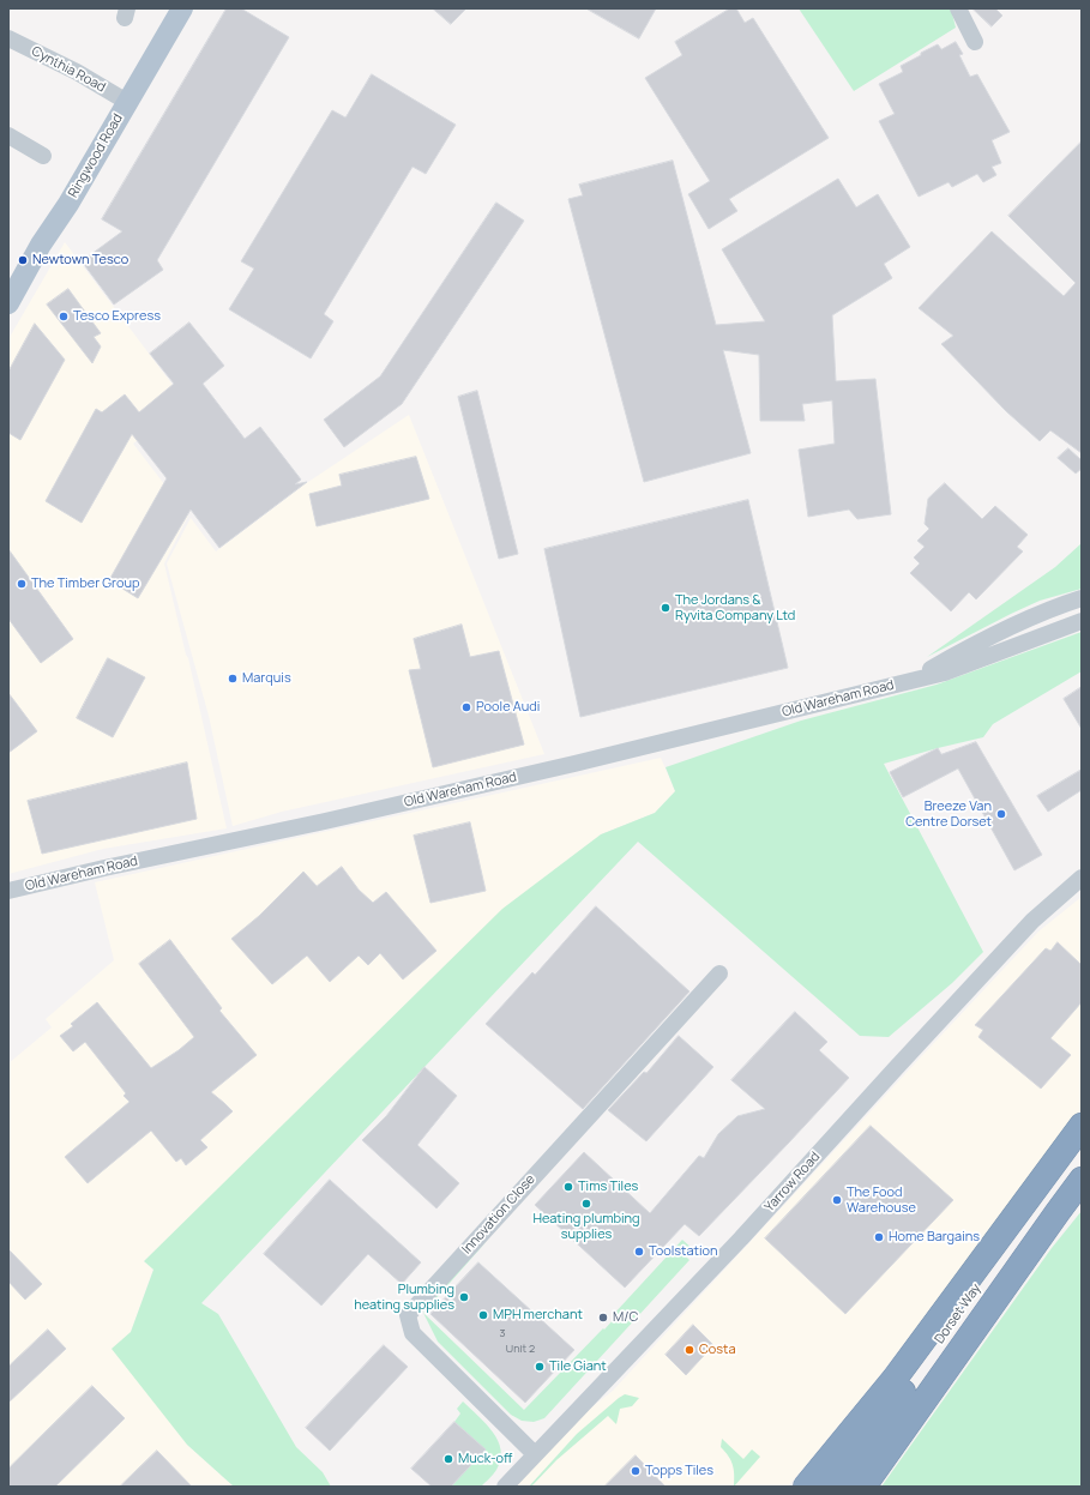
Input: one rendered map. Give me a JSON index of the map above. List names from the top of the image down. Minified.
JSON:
{"streets":{"highway":["Dorset Way"],"main road":["Ringwood Road"],"street":["Cynthia Road","Old Wareham Road","Yarrow Road","Innovation Close"]},"crossings":[["Cynthia Road","Ringwood Road"],["Yarrow Road","Innovation Close"]],"places":["Newtown Tesco","Tesco Express","The Timber Group","The Jordans & Ryvita Company Ltd","Marquis","Poole Audi","Breeze Van Centre Dorset","Tims Tiles","The Food Warehouse","Heating plumbing supplies","Home Bargains","Toolstation","Plumbing heating supplies","MPH merchant","M/C","Costa","Tile Giant","Muck-off","Topps Tiles"],"house_numbers":["3","Unit 2"]}
